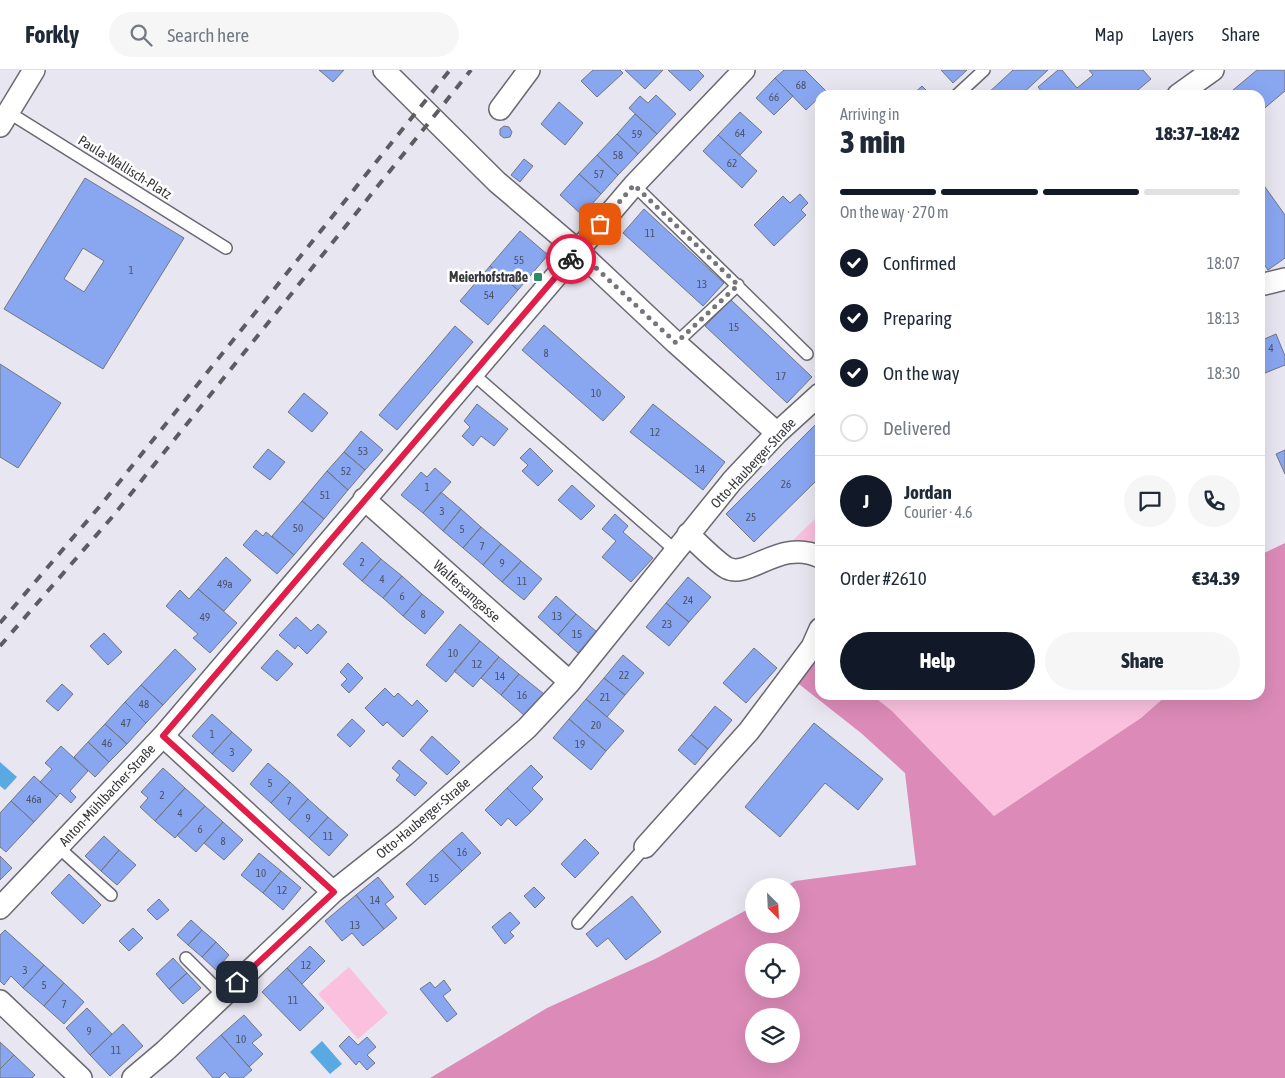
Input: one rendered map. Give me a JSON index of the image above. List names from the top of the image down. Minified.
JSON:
{"streets":{"street":["Otto-Hauberger-Straße","Walfersamgasse","Anton-Mühlbacher-Straße"],"lane":["Paula-Wallisch-Platz"]},"crossings":[["Otto-Hauberger-Straße","Walfersamgasse"],["Walfersamgasse","Anton-Mühlbacher-Straße"]],"places":{"transit":["Meierhofstraße"]},"house_numbers":["68","66","64","59","58","62","57","11","55","1","13","54","15","4","8","17","10","12","53","14","52","26","1","51","3","25","50","5","7","2","9","4","11","49a","6","24","8","13","49","23","15","10","12","22","14","16","21","48","47","20","1","46","19","3","5","2","46a","7","4","9","6","11","8","16","10","15","12","14","13","12","3","5","11","7","9","10","11"],"north":"bottom right","page":{"header":"Forkly","search":"Search here","nav":["Map","Layers","Share"],"heading":["3 min","Arriving in","18:37–18:42"],"panel":["Jordan","Courier · 4.6","Order #2610","€34.39"],"bar":"On the way · 270 m","list":[["Confirmed","18:07"],["Preparing","18:13"],["On the way","18:30"],"Delivered"],"round":"J","buttons":["Help","Share"]}}
